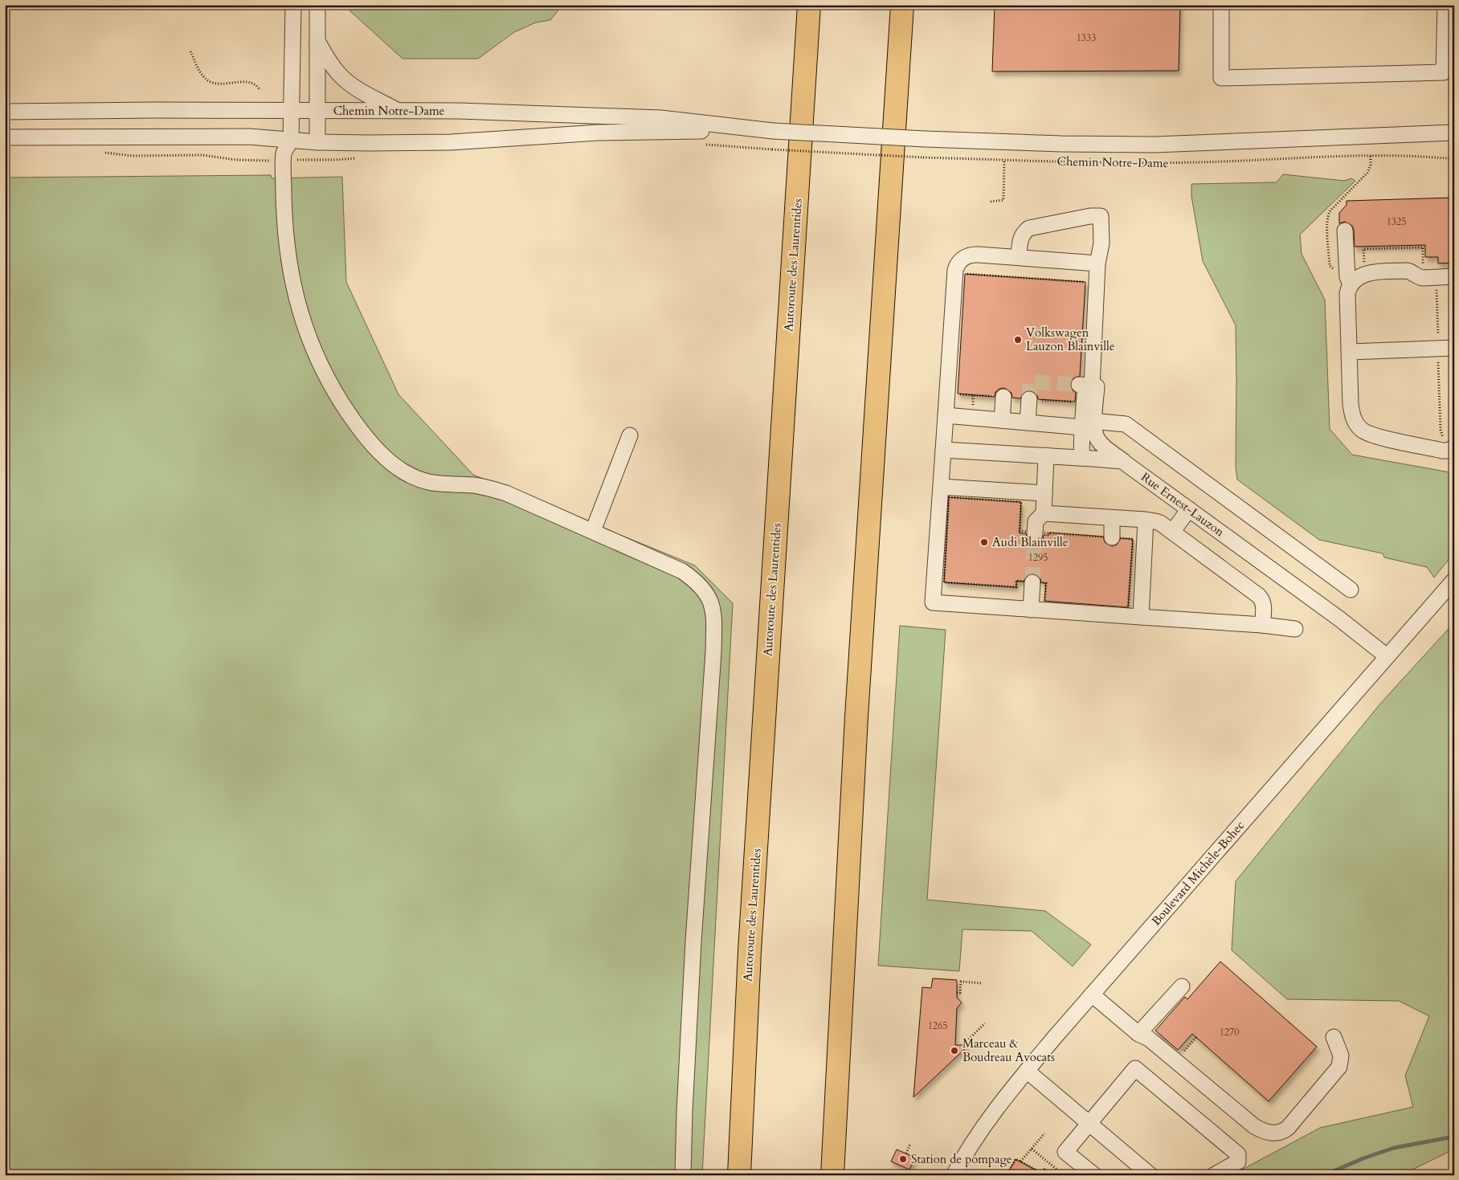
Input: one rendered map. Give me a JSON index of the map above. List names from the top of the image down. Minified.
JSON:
{"streets":{"highway":["Autoroute des Laurentides"],"street":["Chemin Notre-Dame","Rue Ernest-Lauzon","Boulevard Michèle-Bohec"]},"crossings":[["Rue Ernest-Lauzon","Boulevard Michèle-Bohec"]],"places":["Volkswagen Lauzon Blainville","Audi Blainville","Marceau & Boudreau Avocats","Station de pompage"],"house_numbers":["1333","1325","1295","1265","1270"]}
